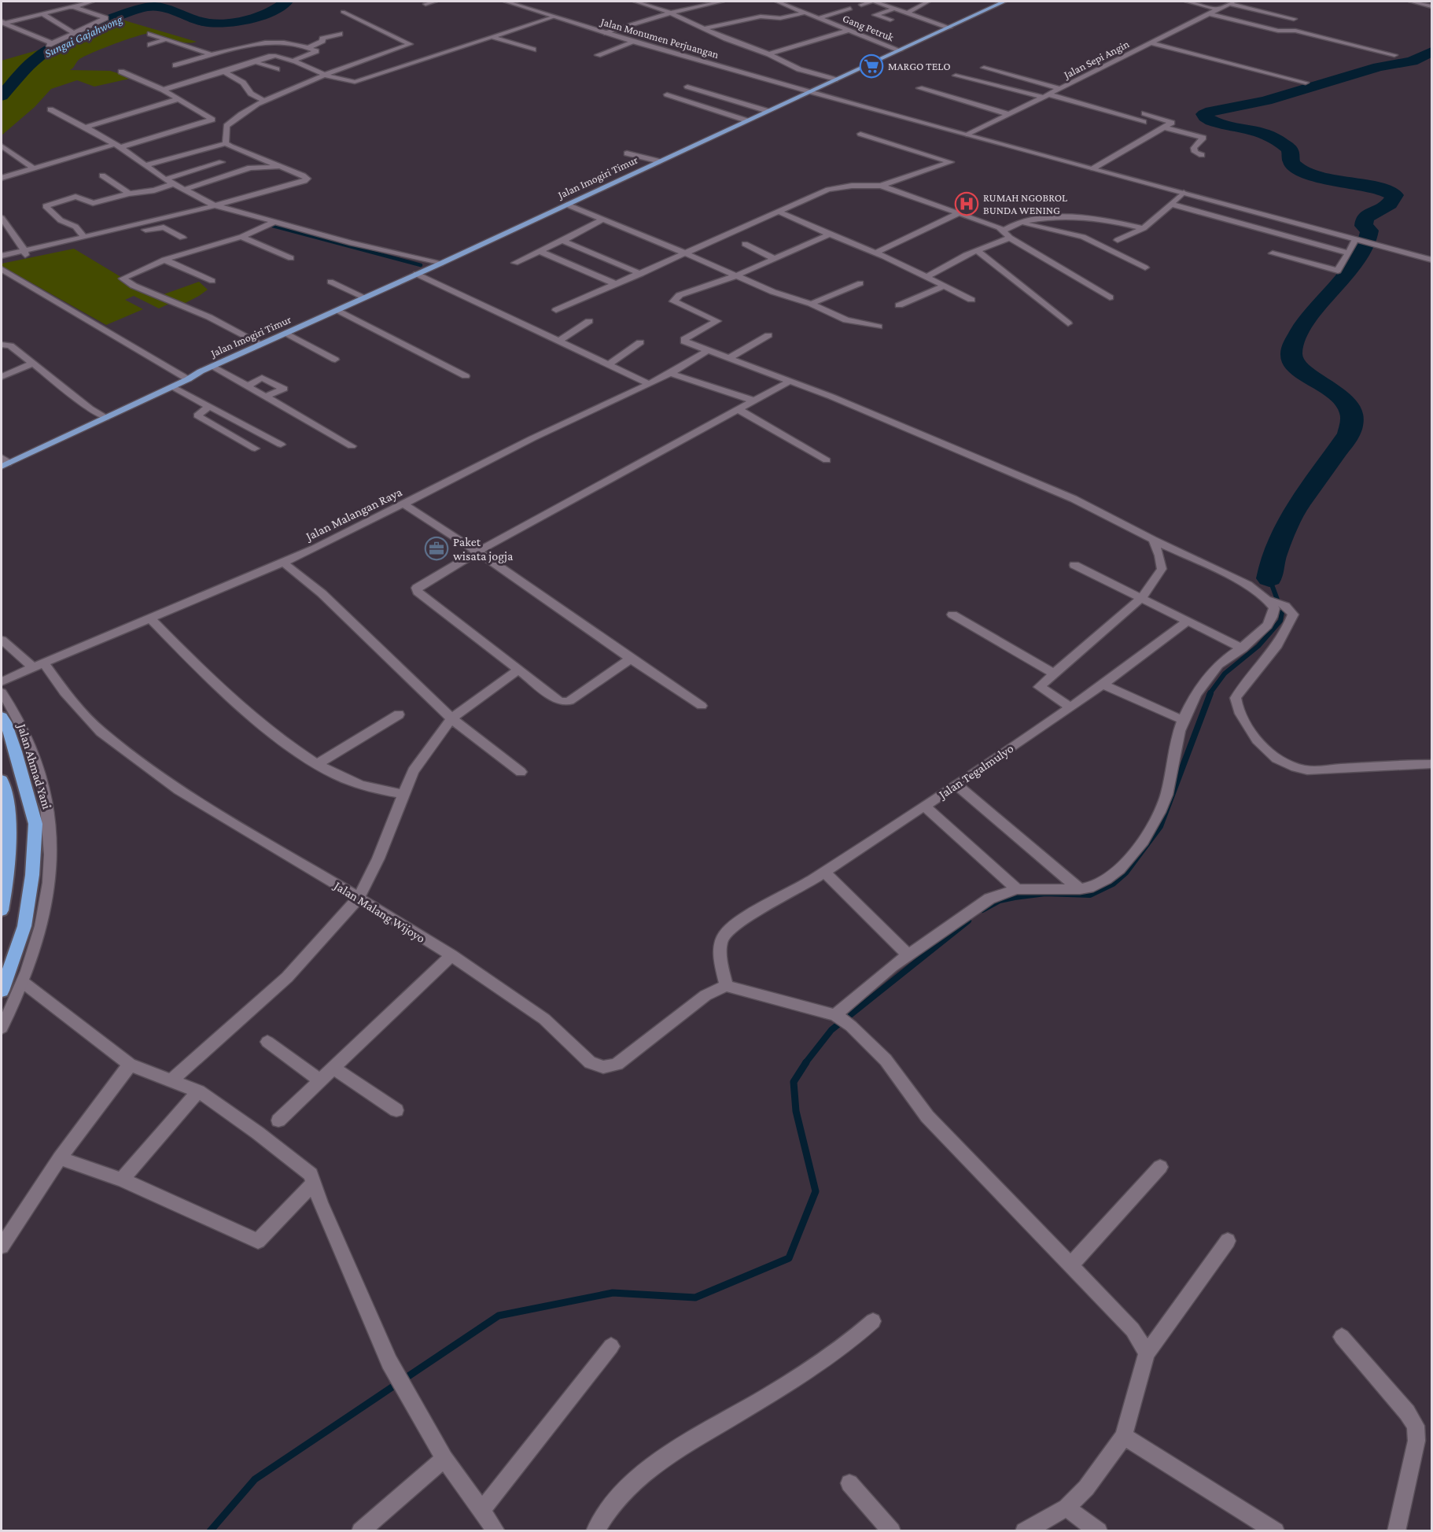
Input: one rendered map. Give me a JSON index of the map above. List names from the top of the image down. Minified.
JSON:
{"streets":{"highway":["Jalan Ahmad Yani"],"main road":["Jalan Imogiri Timur"],"street":["Gang Petruk","Jalan Monumen Perjuangan","Jalan Sepi Angin","Jalan Malangan Raya","Jalan Tegalmulyo","Jalan Malang Wijoyo"]},"crossings":[["Gang Petruk","Jalan Imogiri Timur"],["Jalan Monumen Perjuangan","Jalan Sepi Angin"],["Jalan Monumen Perjuangan","Jalan Imogiri Timur"],["Jalan Malangan Raya","Jalan Malang Wijoyo"],["Jalan Tegalmulyo","Jalan Malang Wijoyo"]],"water":["Sungai Gajahwong"],"places":{"supermarket":["MARGO TELO"],"hospital":["RUMAH NGOBROL BUNDA WENING"],"office":["Paket wisata jogja"]}}
